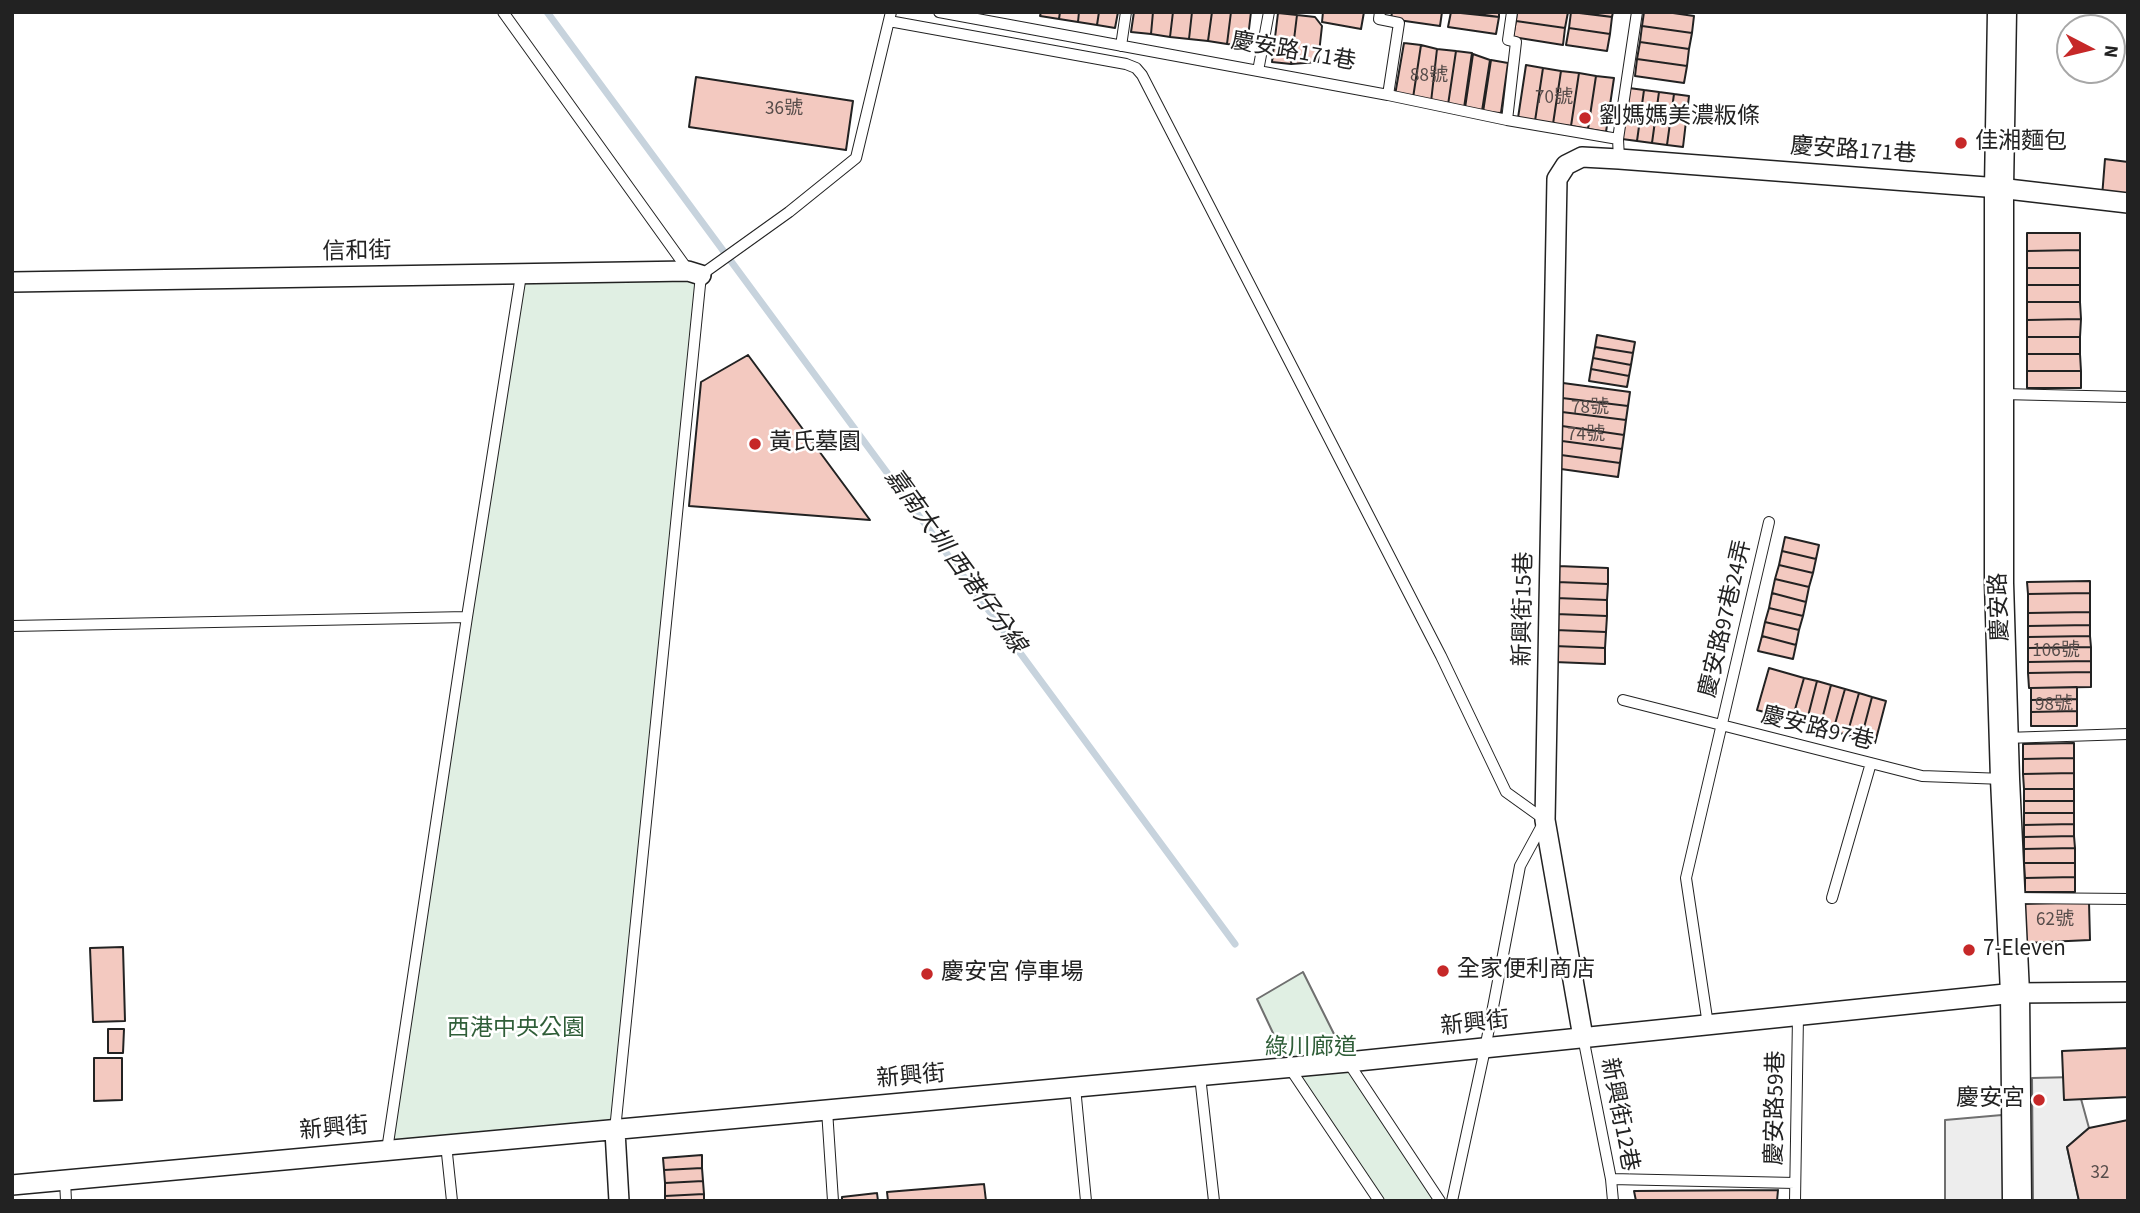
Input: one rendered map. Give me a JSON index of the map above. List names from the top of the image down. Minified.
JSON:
{"streets":{"main road":["慶安路"],"street":["慶安路171巷","信和街","新興街15巷","新興街"],"lane":["慶安路97巷24弄","慶安路97巷","慶安路59巷","新興街12巷"]},"crossings":[["慶安路171巷","慶安路"],["慶安路171巷","新興街15巷"],["慶安路","慶安路97巷"],["慶安路","新興街"],["新興街15巷","新興街"],["新興街15巷","新興街12巷"],["慶安路97巷24弄","慶安路97巷"],["慶安路97巷24弄","新興街"],["新興街","慶安路59巷"],["新興街","新興街12巷"]],"water":["嘉南大圳 西港仔分線"],"parks":["西港中央公園","綠川廊道"],"places":["劉媽媽美濃粄條","佳湘麵包","黃氏墓園","7-Eleven","全家便利商店","慶安宮 停車場","慶安宮"],"house_numbers":["88號","70號","36號","78號","74號","106號","98號","62號","32"],"north":"right"}
